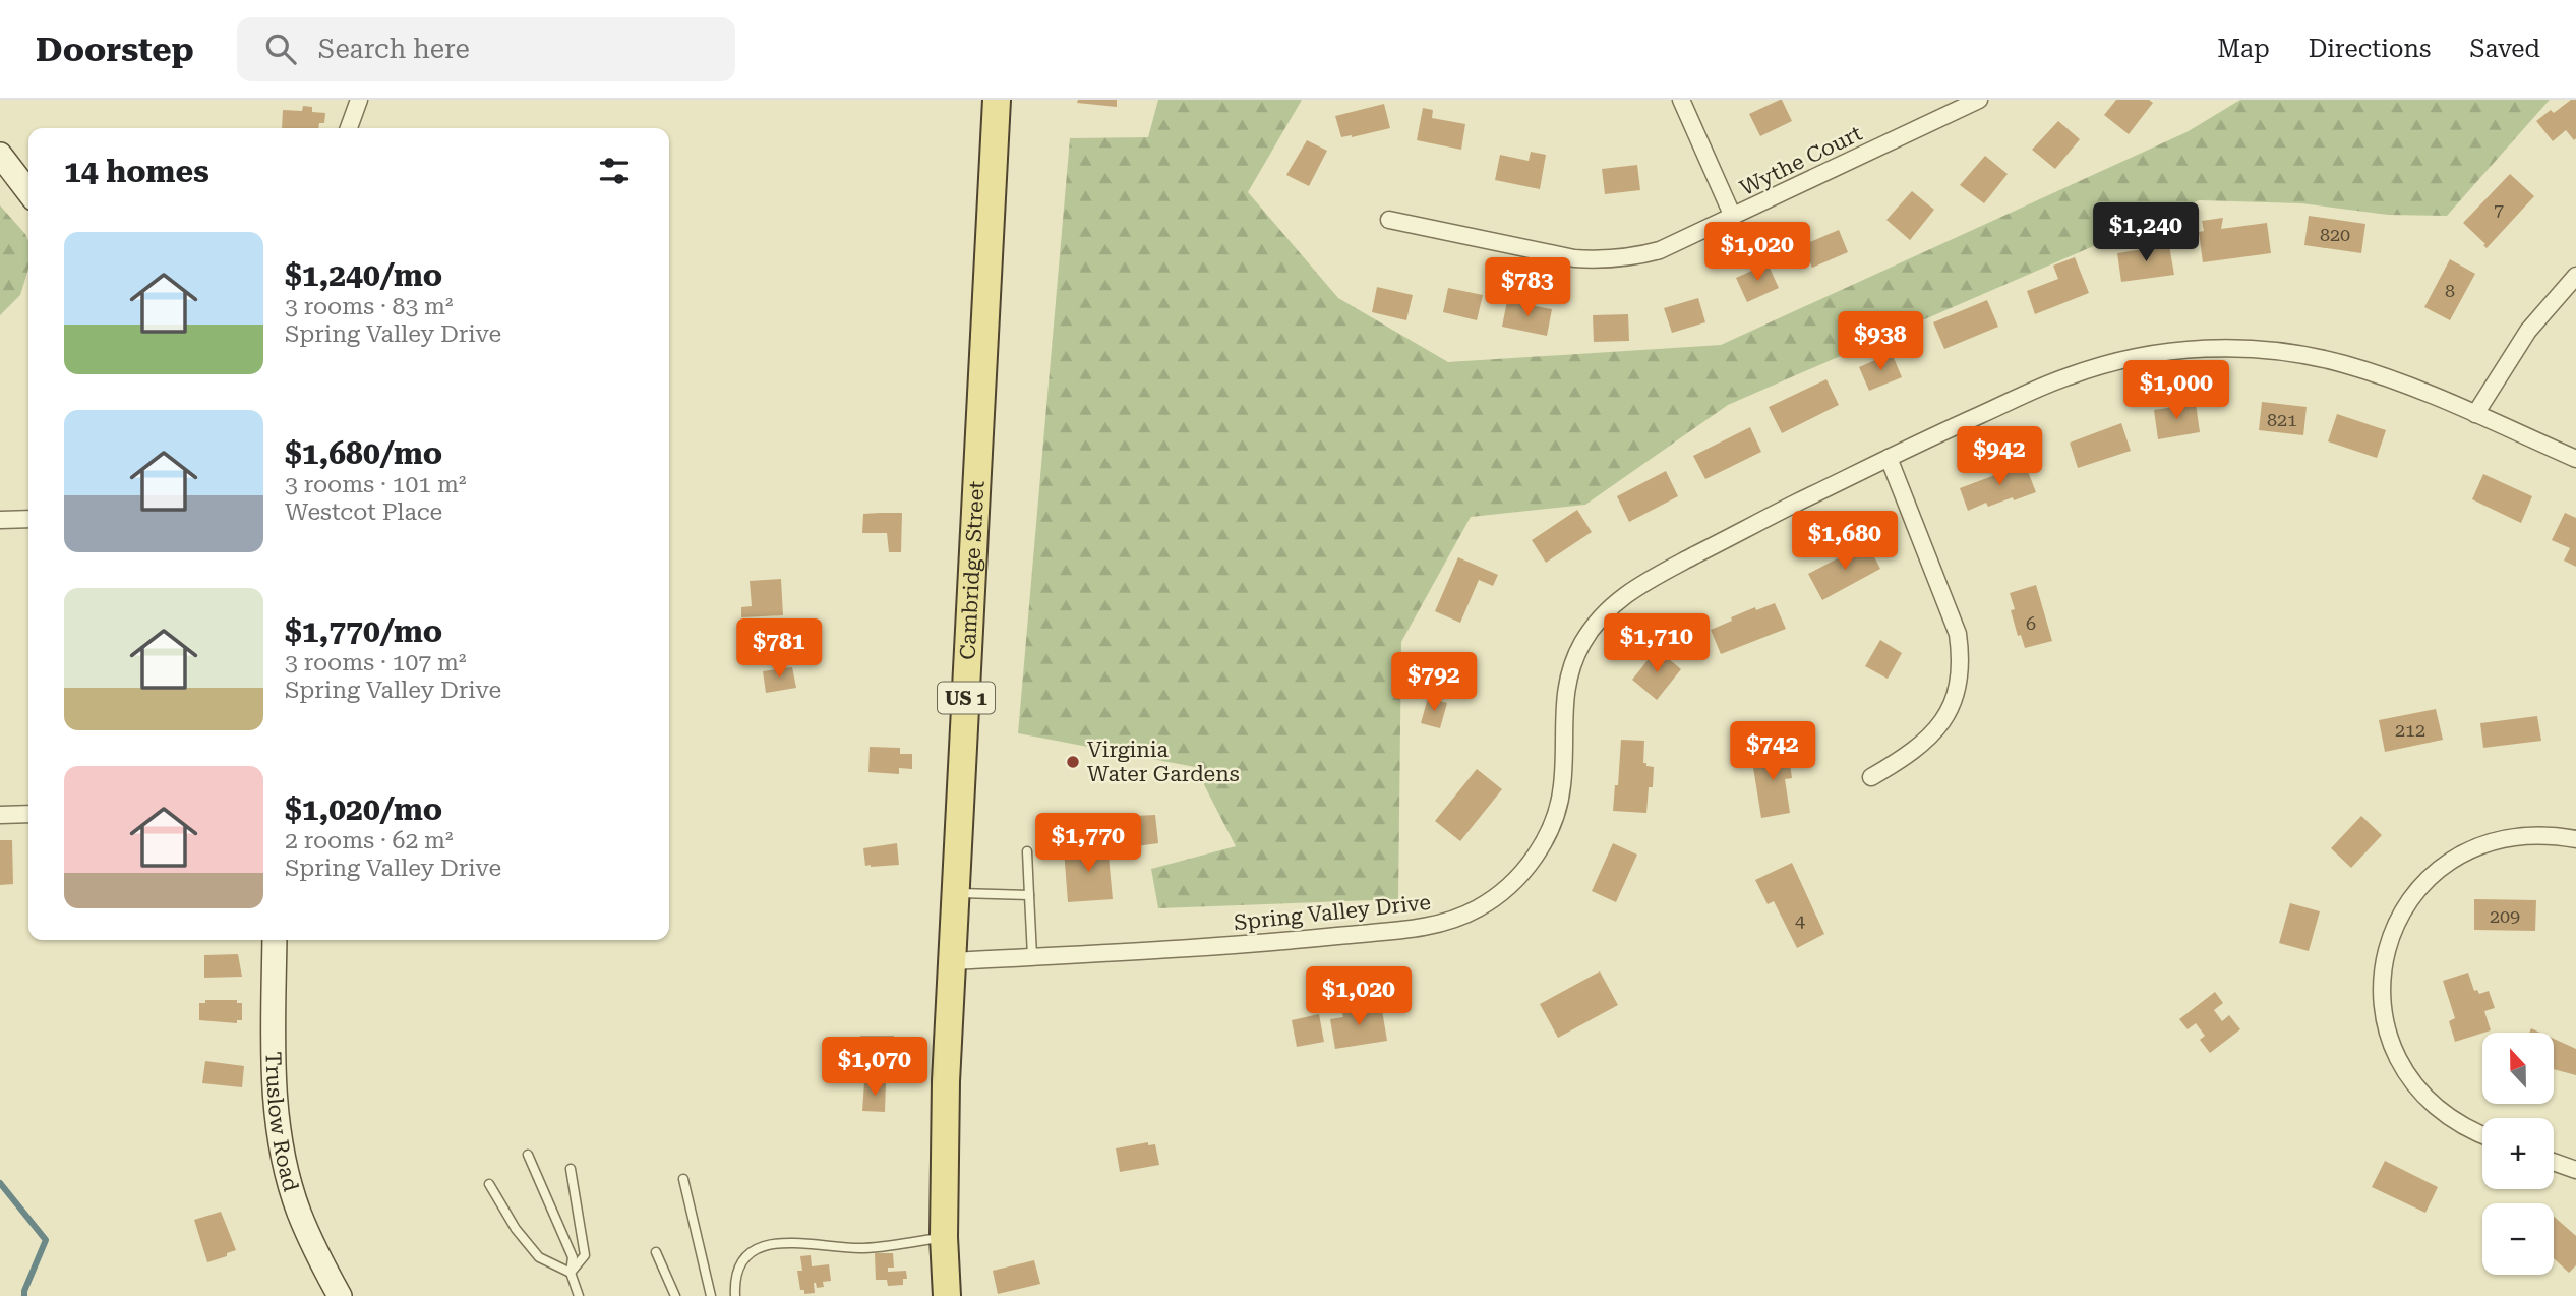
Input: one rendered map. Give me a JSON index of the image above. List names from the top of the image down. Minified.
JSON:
{"streets":{"main road":["Cambridge Street","US 1"],"street":["Wythe Court","Spring Valley Drive","Truslow Road"]},"crossings":[["Cambridge Street","Spring Valley Drive"]],"places":["Virginia Water Gardens"],"house_numbers":["7","820","8","821","6","212","209","4"],"north":"top","page":{"header":"Doorstep","search":"Search here","nav":["Map","Directions","Saved"],"heading":"14 homes","price":["$1,240","$1,020","$783","$938","$1,000","$942","$1,680","$1,710","$781","$792","$742","$1,770","$1,020","$1,070"],"list":[{"name":"$1,240/mo","note":"3 rooms · 83 m² · Spring Valley Drive"},{"name":"$1,680/mo","note":"3 rooms · 101 m² · Westcot Place"},{"name":"$1,770/mo","note":"3 rooms · 107 m² · Spring Valley Drive"},{"name":"$1,020/mo","note":"2 rooms · 62 m² · Spring Valley Drive"}],"map_buttons":["+","−"]}}
